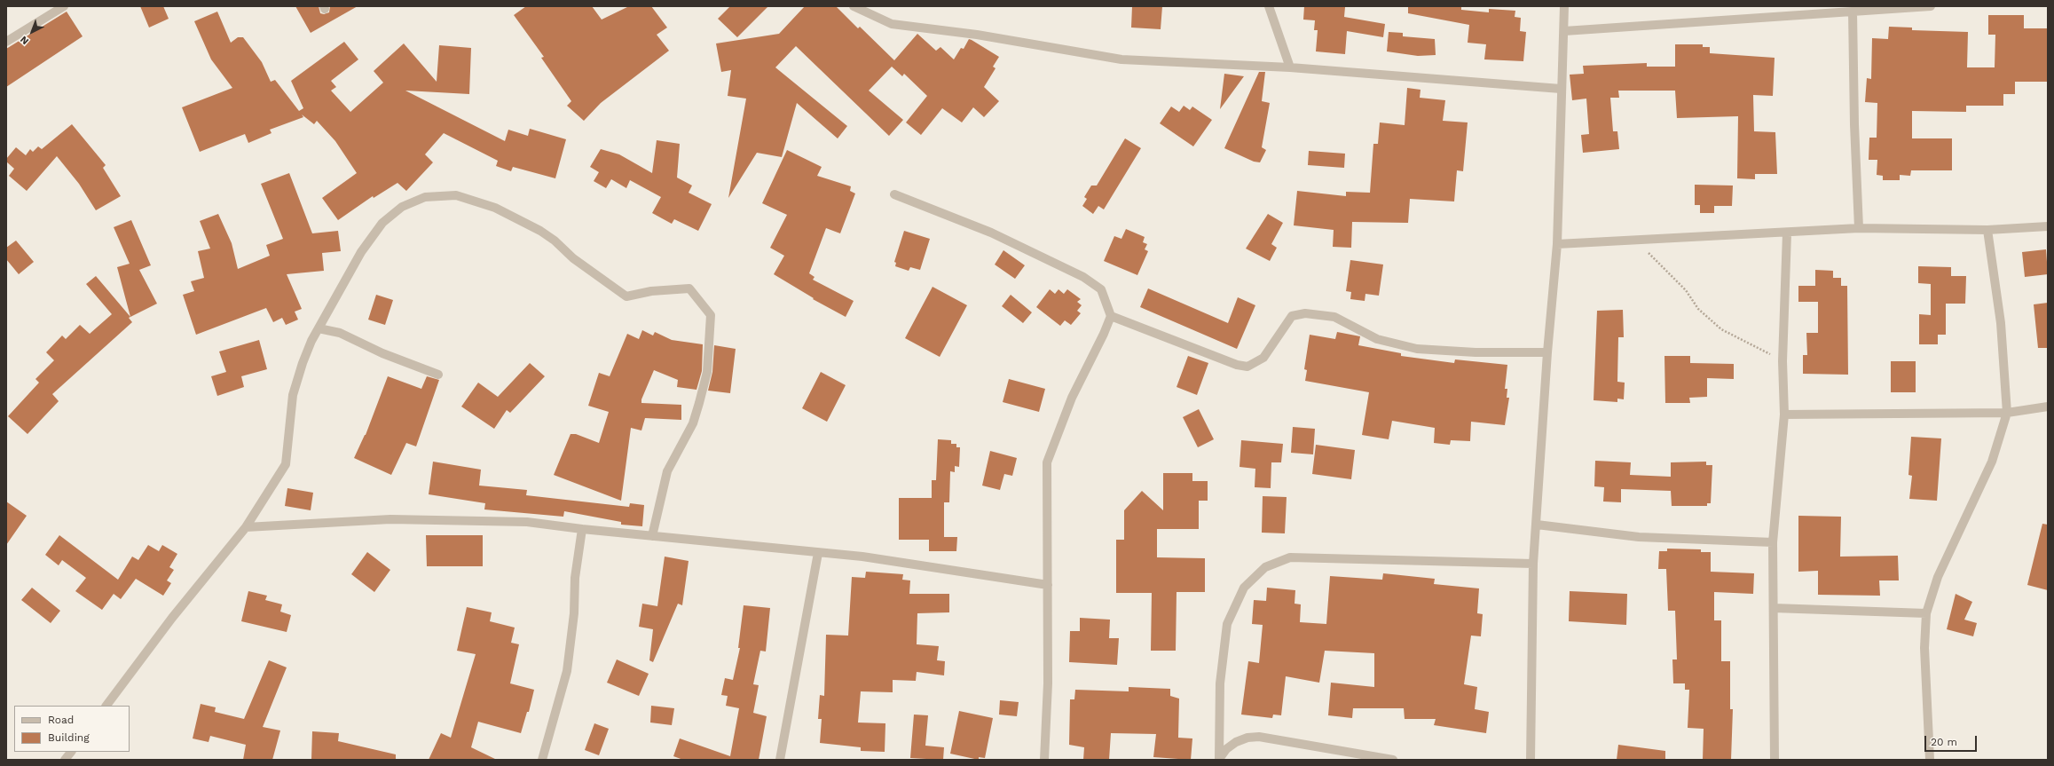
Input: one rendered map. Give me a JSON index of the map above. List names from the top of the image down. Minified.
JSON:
{"legend":["Road","Building"],"scale_bar":"20 m","north":"bottom left"}
